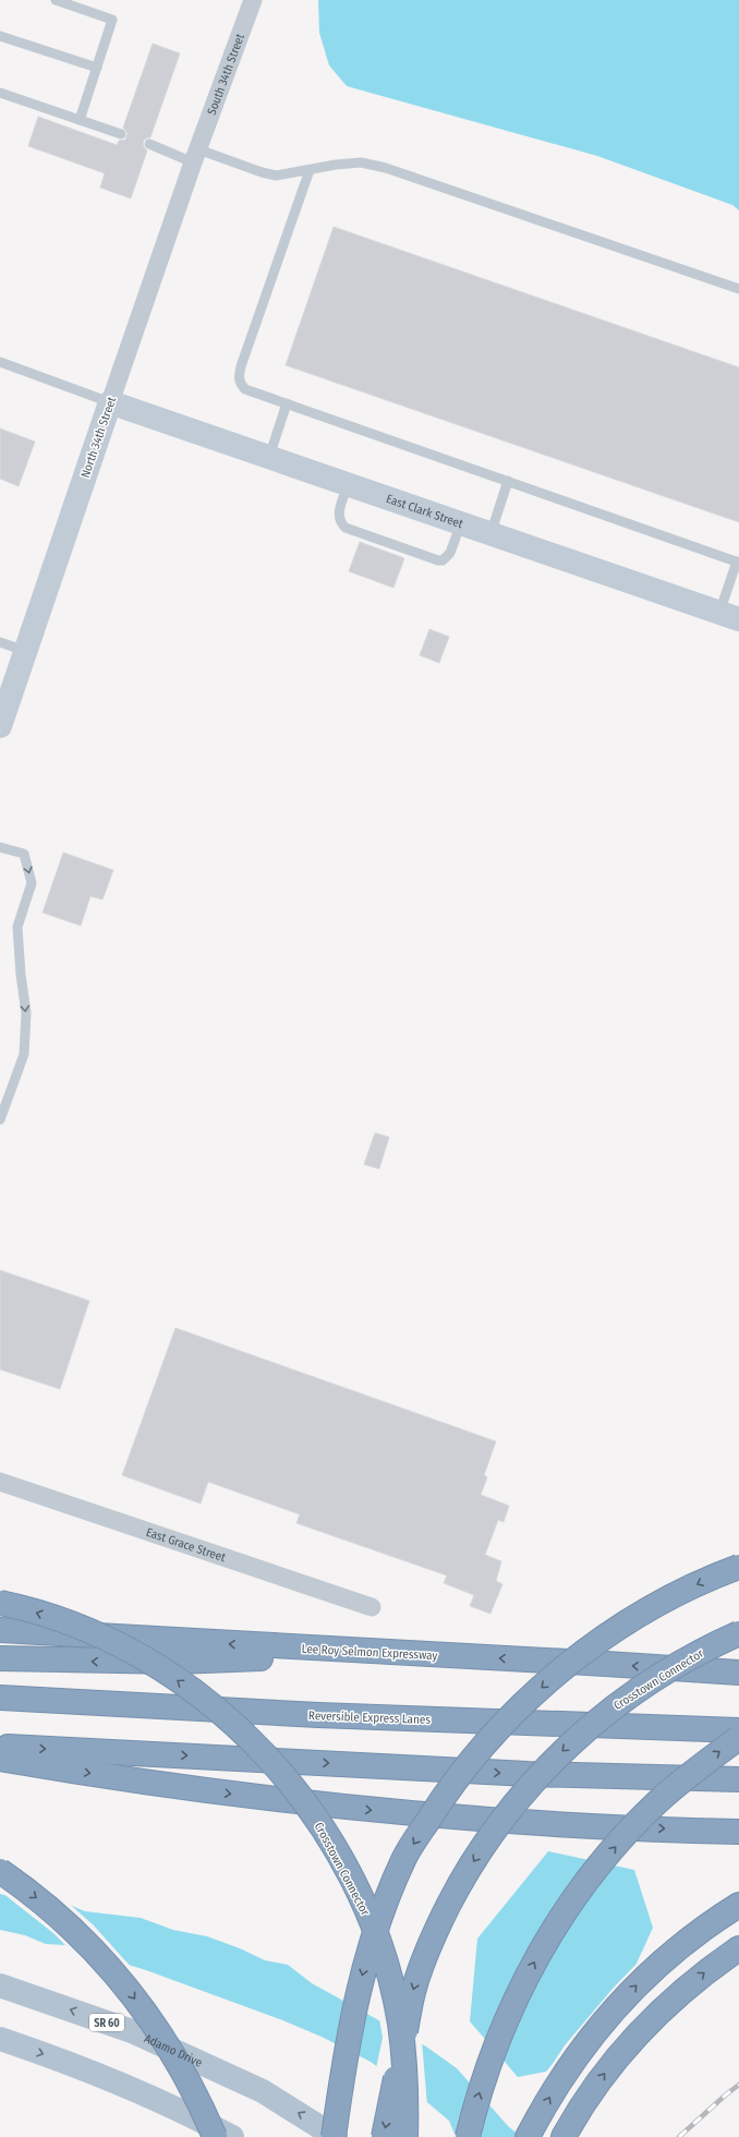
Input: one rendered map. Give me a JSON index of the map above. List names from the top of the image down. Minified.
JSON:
{"streets":{"highway":["Lee Roy Selmon Expressway","Crosstown Connector","Reversible Express Lanes"],"main road":["SR 60","Adamo Drive"],"street":["South 34th Street","North 34th Street","East Clark Street","East Grace Street"]},"crossings":[["South 34th Street","North 34th Street"],["North 34th Street","East Clark Street"]]}
